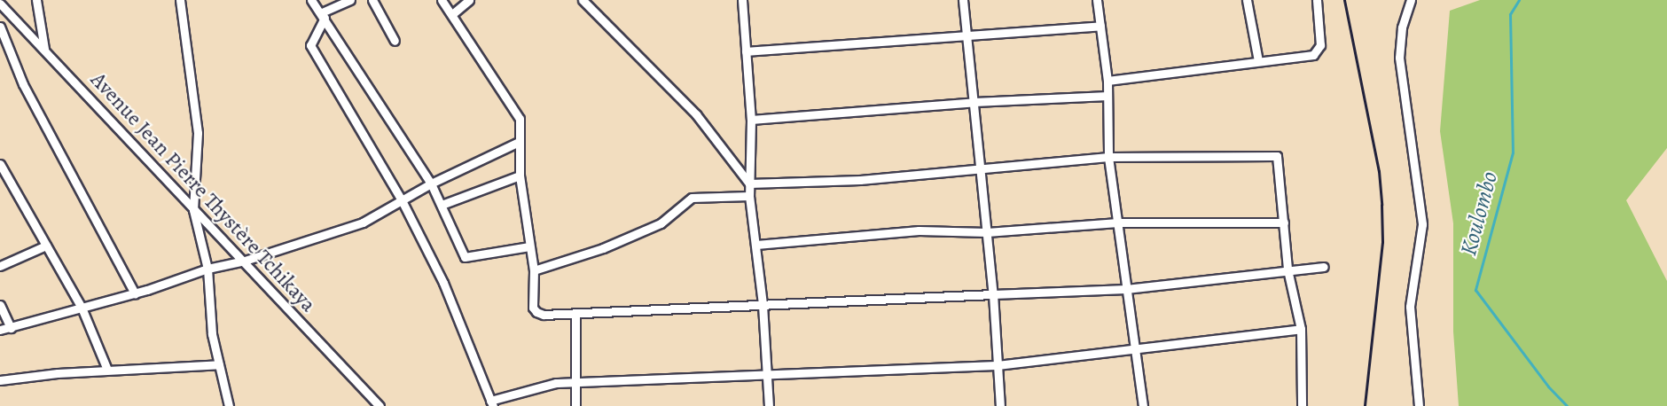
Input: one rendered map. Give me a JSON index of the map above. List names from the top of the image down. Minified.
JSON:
{"streets":{"street":["Avenue Jean Pierre Thystère Tchikaya"]},"water":["Koulombo"]}
